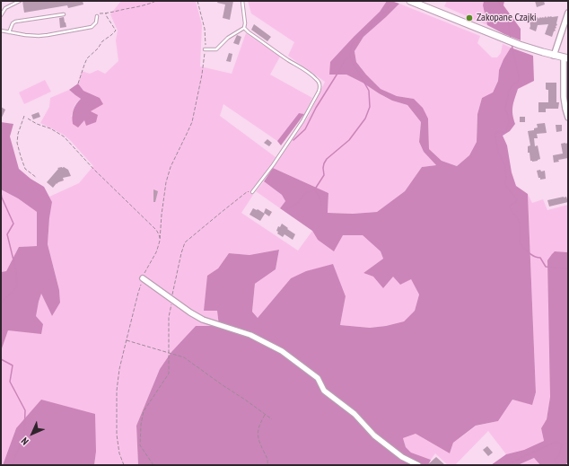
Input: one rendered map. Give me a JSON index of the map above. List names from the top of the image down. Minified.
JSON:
{"places":["Zakopane Czajki"],"north":"bottom left"}
